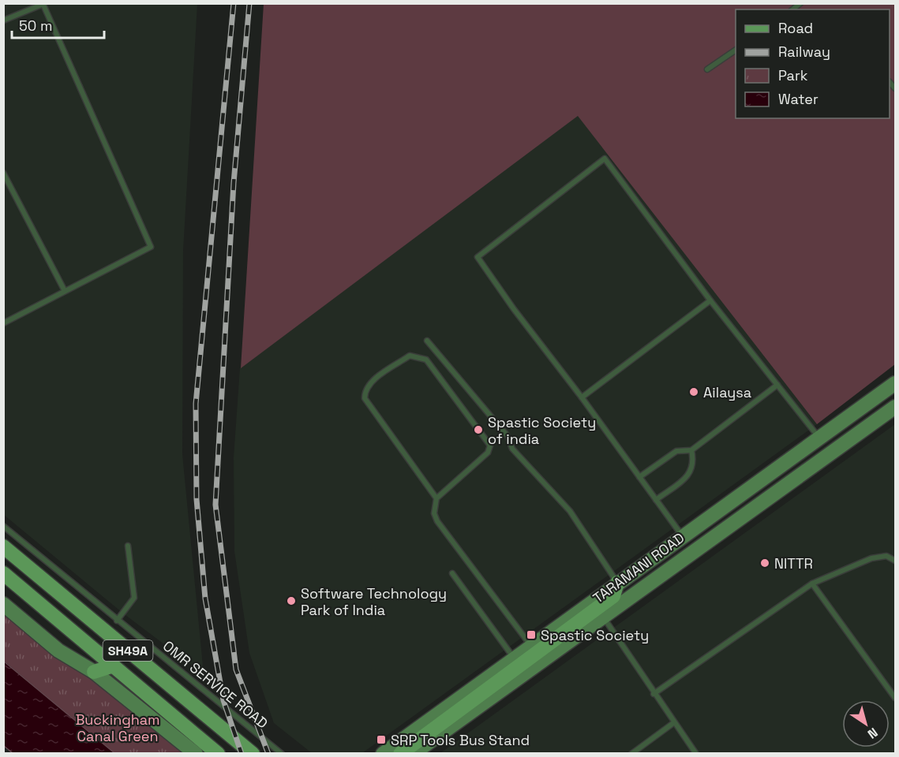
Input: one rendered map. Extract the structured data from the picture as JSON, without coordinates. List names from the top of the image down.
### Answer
{
  "streets": {
    "main road": ["SH49A"],
    "street": ["TARAMANI ROAD"],
    "lane": ["OMR SERVICE ROAD"]
  },
  "parks": ["Buckingham Canal Green"],
  "places": {
    "other": [
      "Ailaysa",
      "Spastic Society of india",
      "NITTR",
      "Software Technology Park of India"
    ],
    "transit": ["Spastic Society", "SRP Tools Bus Stand"]
  },
  "legend": [
    "Road",
    "Railway",
    "Park",
    "Water"
  ],
  "scale_bar": "50 m",
  "north": "bottom right"
}
